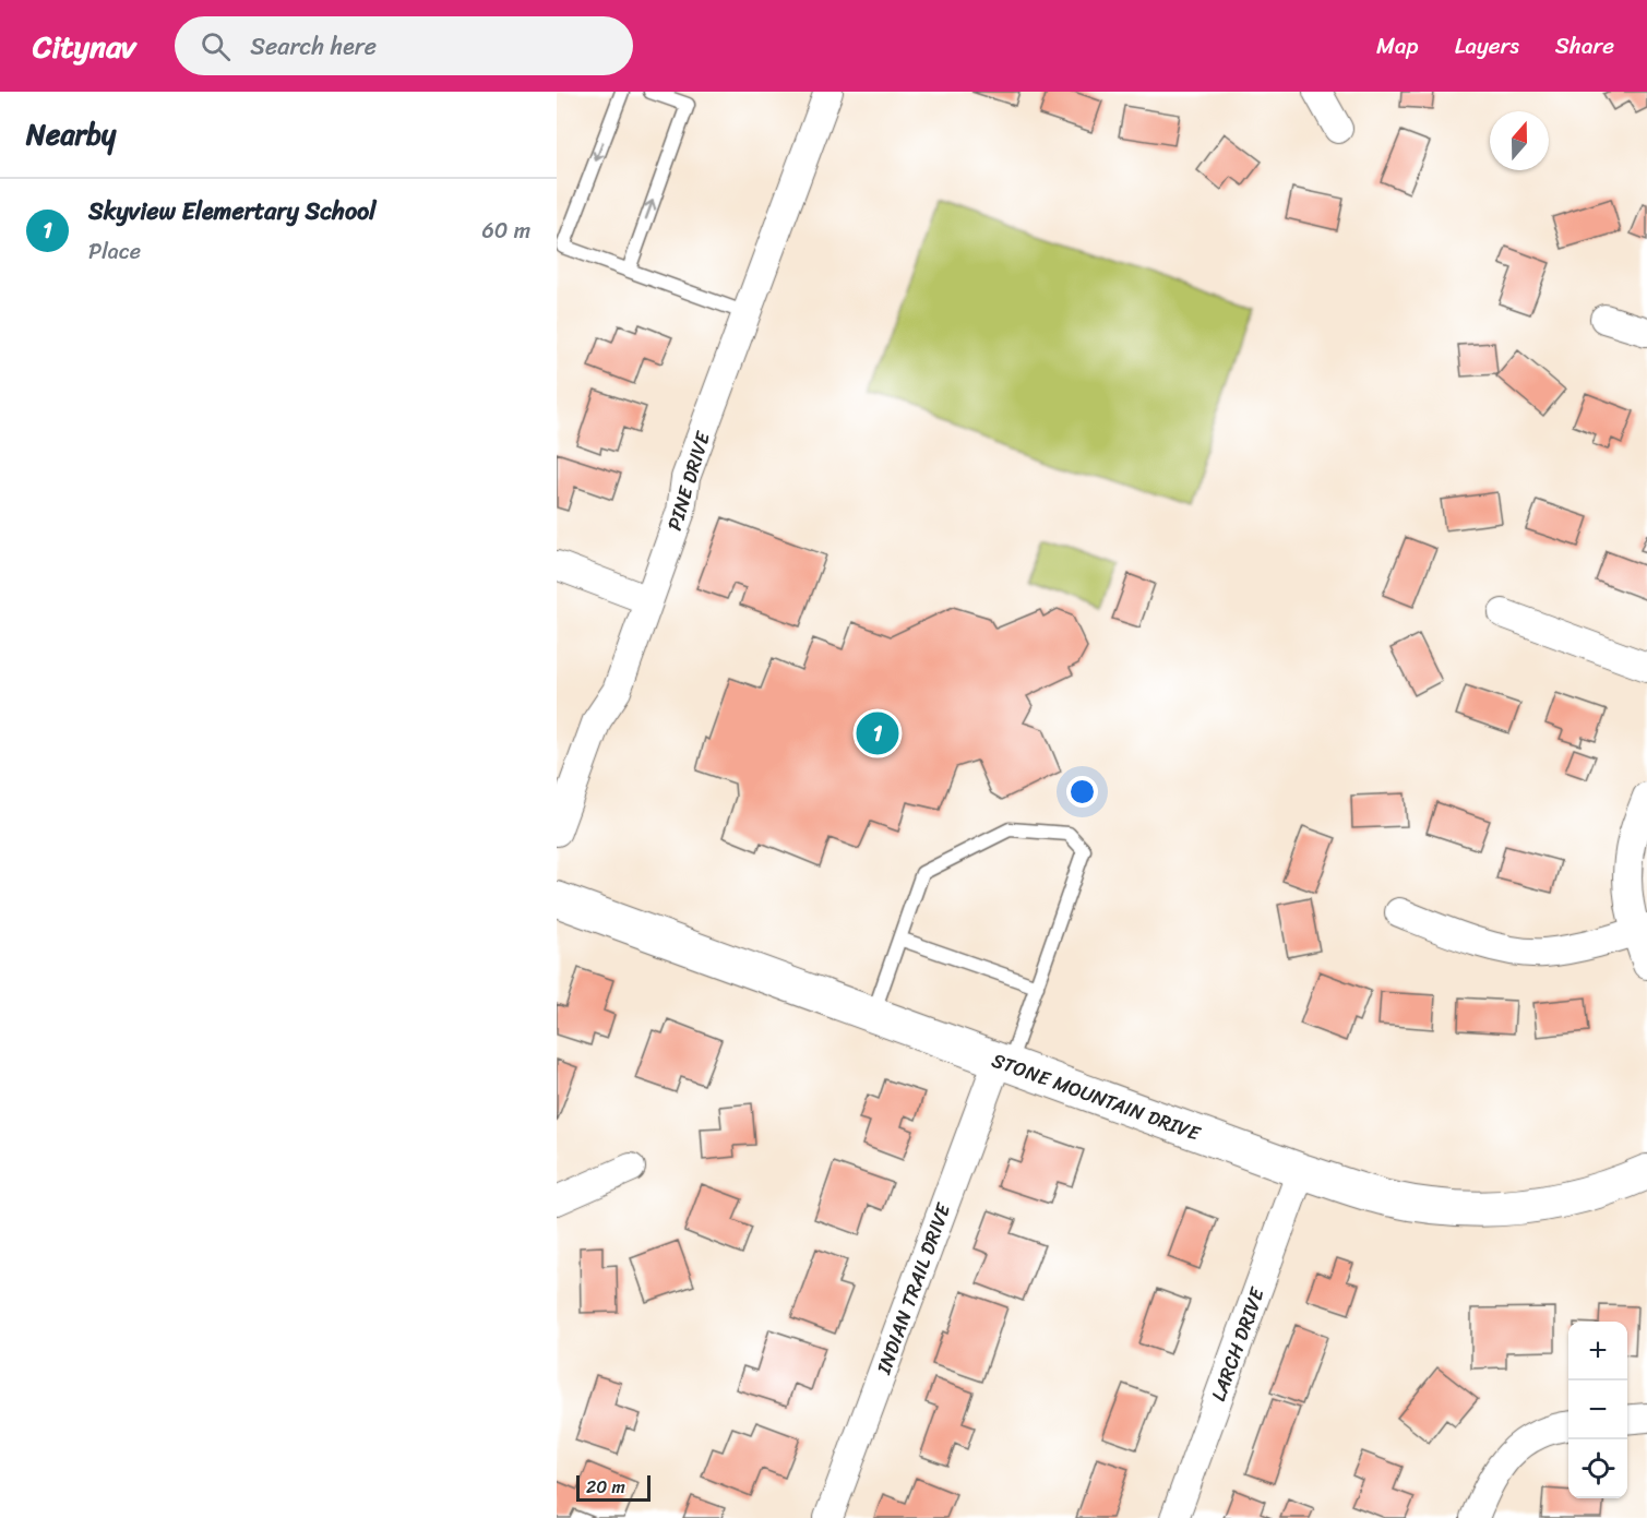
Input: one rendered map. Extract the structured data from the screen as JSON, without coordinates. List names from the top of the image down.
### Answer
{
  "streets": {
    "street": [
      "PINE DRIVE",
      "STONE MOUNTAIN DRIVE",
      "INDIAN TRAIL DRIVE",
      "LARCH DRIVE"
    ]
  },
  "crossings": [
    ["STONE MOUNTAIN DRIVE", "INDIAN TRAIL DRIVE"],
    ["STONE MOUNTAIN DRIVE", "LARCH DRIVE"]
  ],
  "scale_bar": "20 m",
  "north": "top",
  "page": {
    "header": "Citynav",
    "search": "Search here",
    "nav": ["Map", "Layers", "Share"],
    "heading": "Nearby",
    "list": [
      {
        "mark": "1",
        "name": "Skyview Elemertary School",
        "note": "Place",
        "value": "60 m"
      }
    ],
    "pins": "1",
    "map_buttons": ["+", "−"],
    "scale": "20 m"
  }
}
